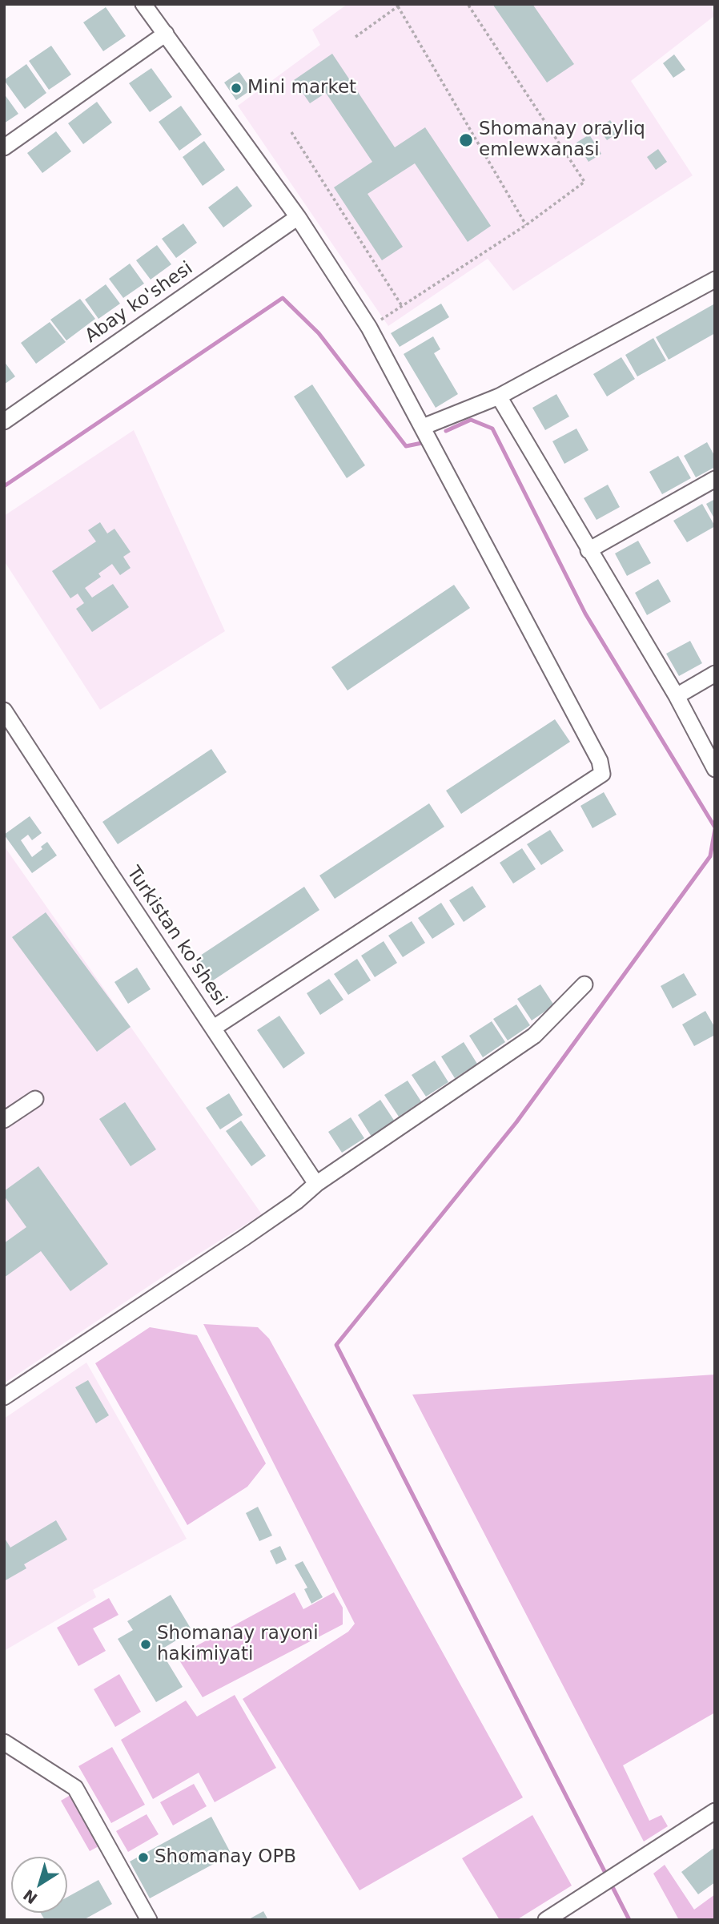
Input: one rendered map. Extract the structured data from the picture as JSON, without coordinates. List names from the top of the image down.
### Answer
{
  "streets": {
    "street": ["Abay ko'shesi", "Turkistan ko'shesi"]
  },
  "places": [
    "Mini market",
    "Shomanay orayliq emlewxanasi",
    "Shomanay rayoni hakimiyati",
    "Shomanay OPB"
  ],
  "north": "bottom left"
}
